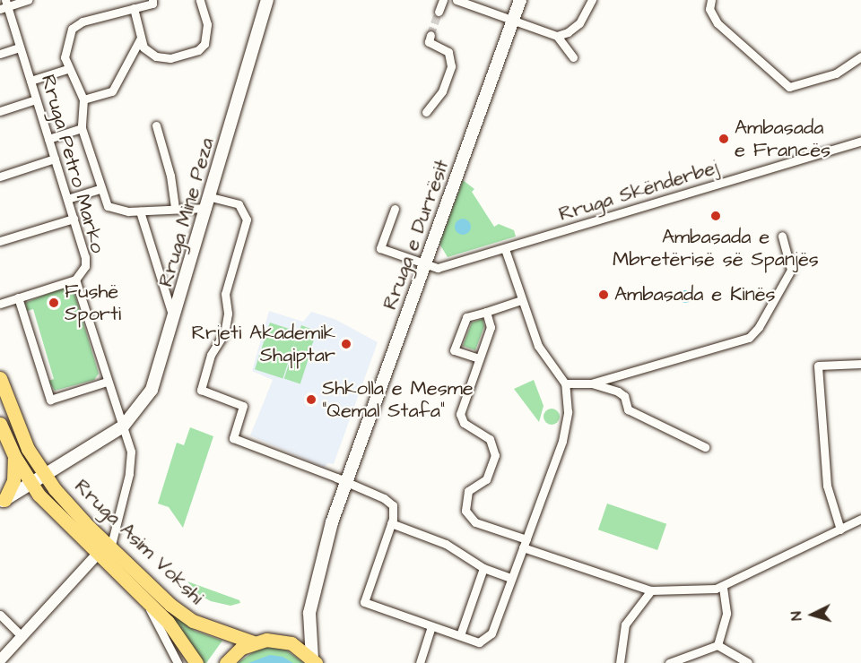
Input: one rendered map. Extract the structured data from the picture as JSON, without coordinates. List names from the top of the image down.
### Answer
{
  "streets": {
    "main road": ["Rruga Mine Peza", "Rruga e Durrësit", "Rruga Asim Vokshi"],
    "street": ["Rruga Petro Marko", "Rruga Skënderbej"]
  },
  "crossings": [
    ["Rruga Petro Marko", "Rruga Mine Peza"],
    ["Rruga Skënderbej", "Rruga e Durrësit"],
    ["Rruga Mine Peza", "Rruga Asim Vokshi"]
  ],
  "places": [
    "Ambasada e Francës",
    "Ambasada e Mbretërisë së Spanjës",
    "Ambasada e Kinës",
    "Fushë Sporti",
    "Rrjeti Akademik Shqiptar",
    "Shkolla e Mesme \"Qemal Stafa\""
  ],
  "north": "left"
}
